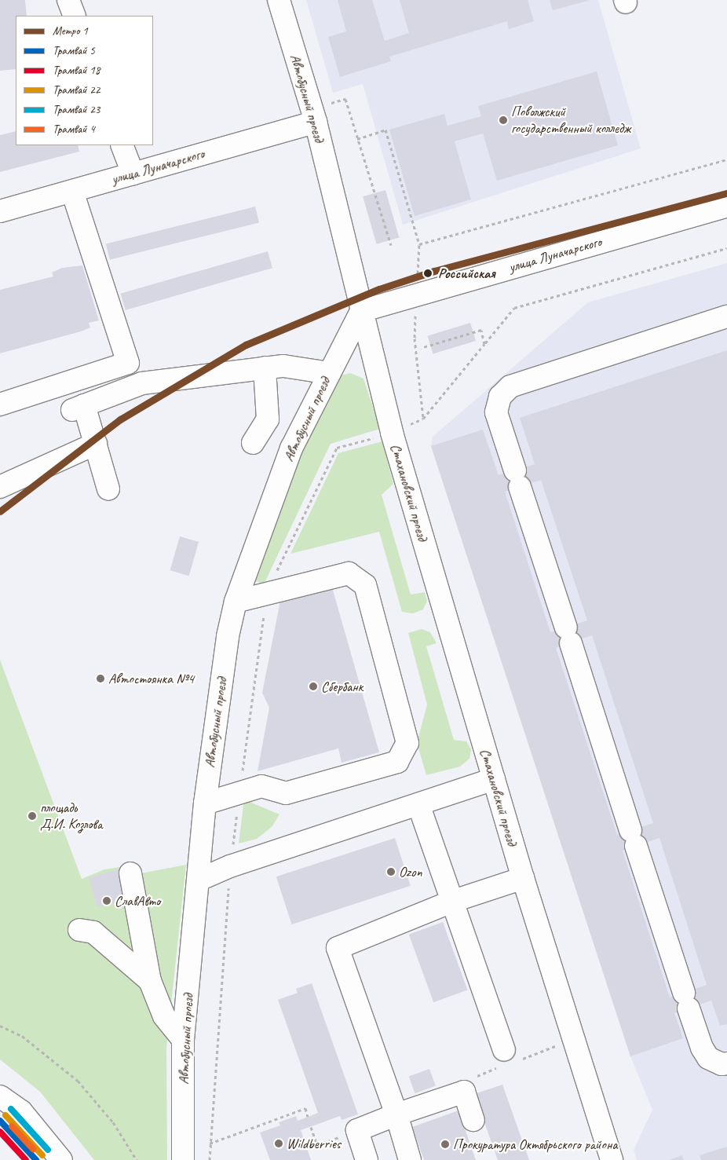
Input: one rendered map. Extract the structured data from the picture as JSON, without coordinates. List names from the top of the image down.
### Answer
{
  "streets": {
    "street": ["Автобусный проезд", "улица Луначарского", "Стахановский проезд"]
  },
  "crossings": [
    ["Автобусный проезд", "улица Луначарского"],
    ["Автобусный проезд", "Стахановский проезд"]
  ],
  "places": [
    "Поволжский государственный колледж",
    "Российская",
    "Автостоянка №4",
    "Сбербанк",
    "площадь Д.И. Козлова",
    "Ozon",
    "СлавАвто",
    "Wildberries",
    "Прокуратура Октябрьского района"
  ],
  "lines": [
    "metro line 1",
    "tram line 23",
    "tram line 22",
    "tram line 5",
    "tram line 4",
    "tram line 18"
  ],
  "legend": [
    "Метро 1",
    "Трамвай 5",
    "Трамвай 18",
    "Трамвай 22",
    "Трамвай 23",
    "Трамвай 4"
  ]
}
